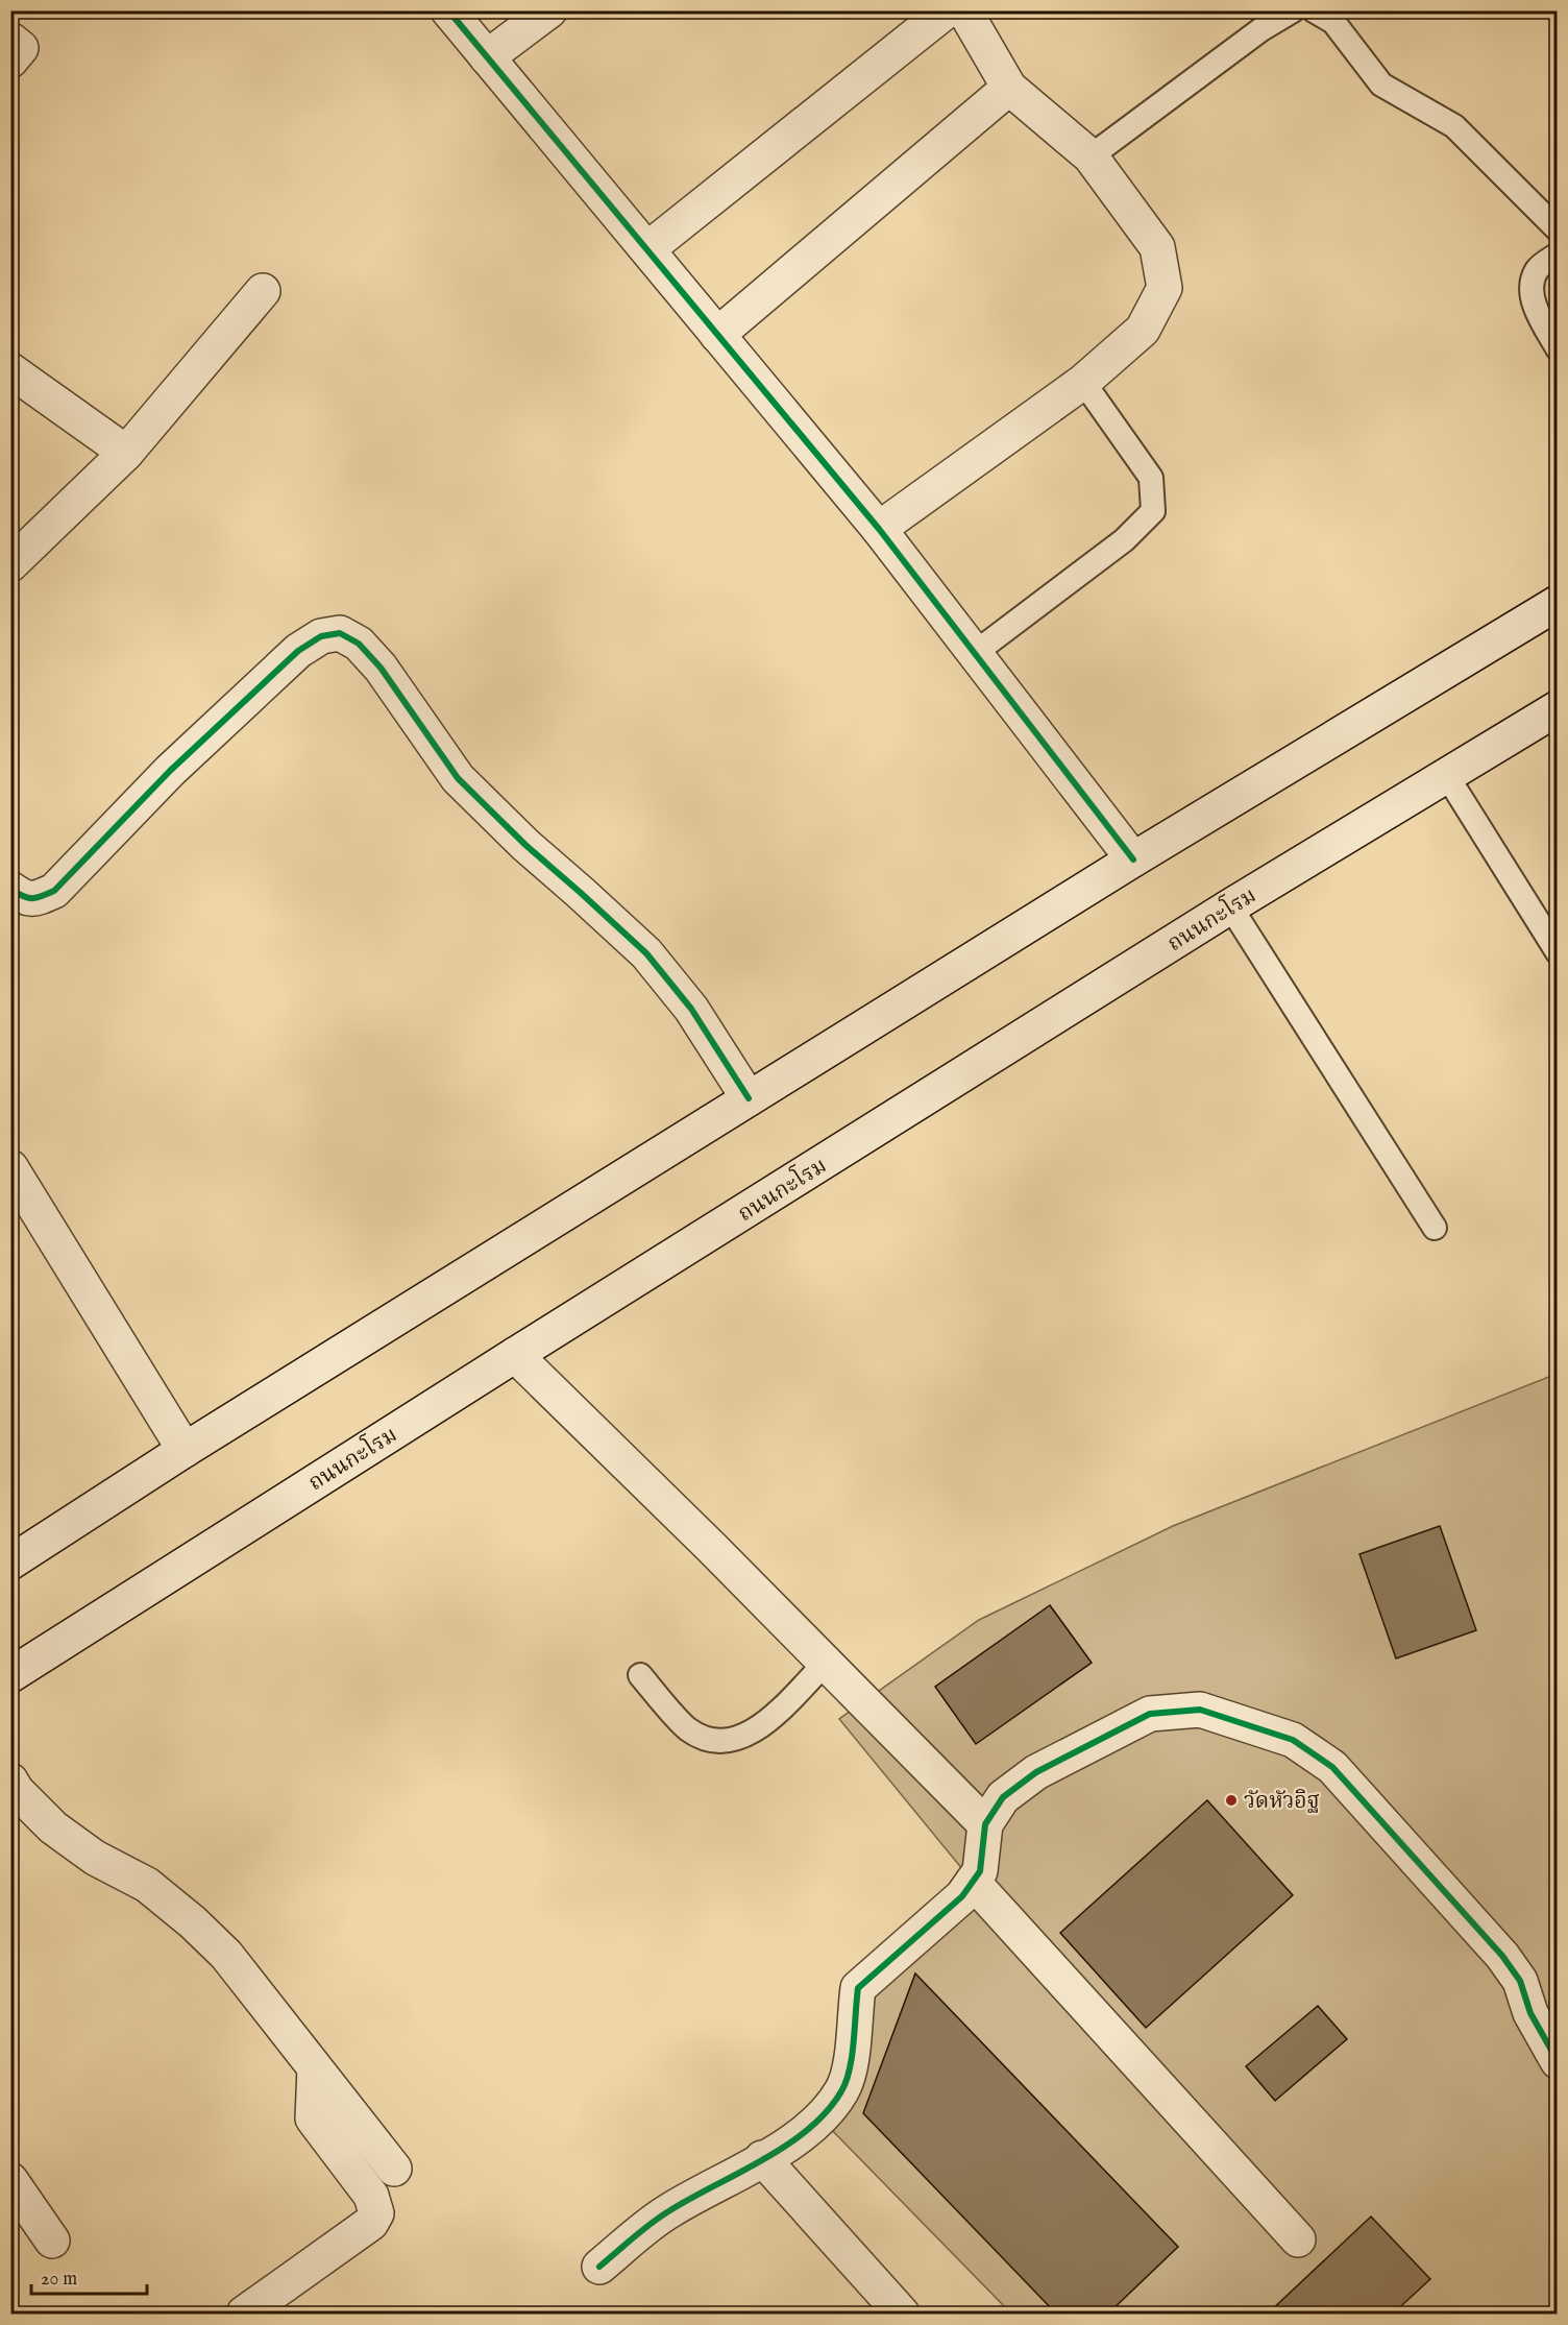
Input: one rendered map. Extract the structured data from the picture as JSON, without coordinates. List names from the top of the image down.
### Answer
{
  "streets": {
    "street": ["ถนนกะโรม"]
  },
  "places": ["วัดหัวอิฐ"],
  "scale_bar": "20 m"
}
